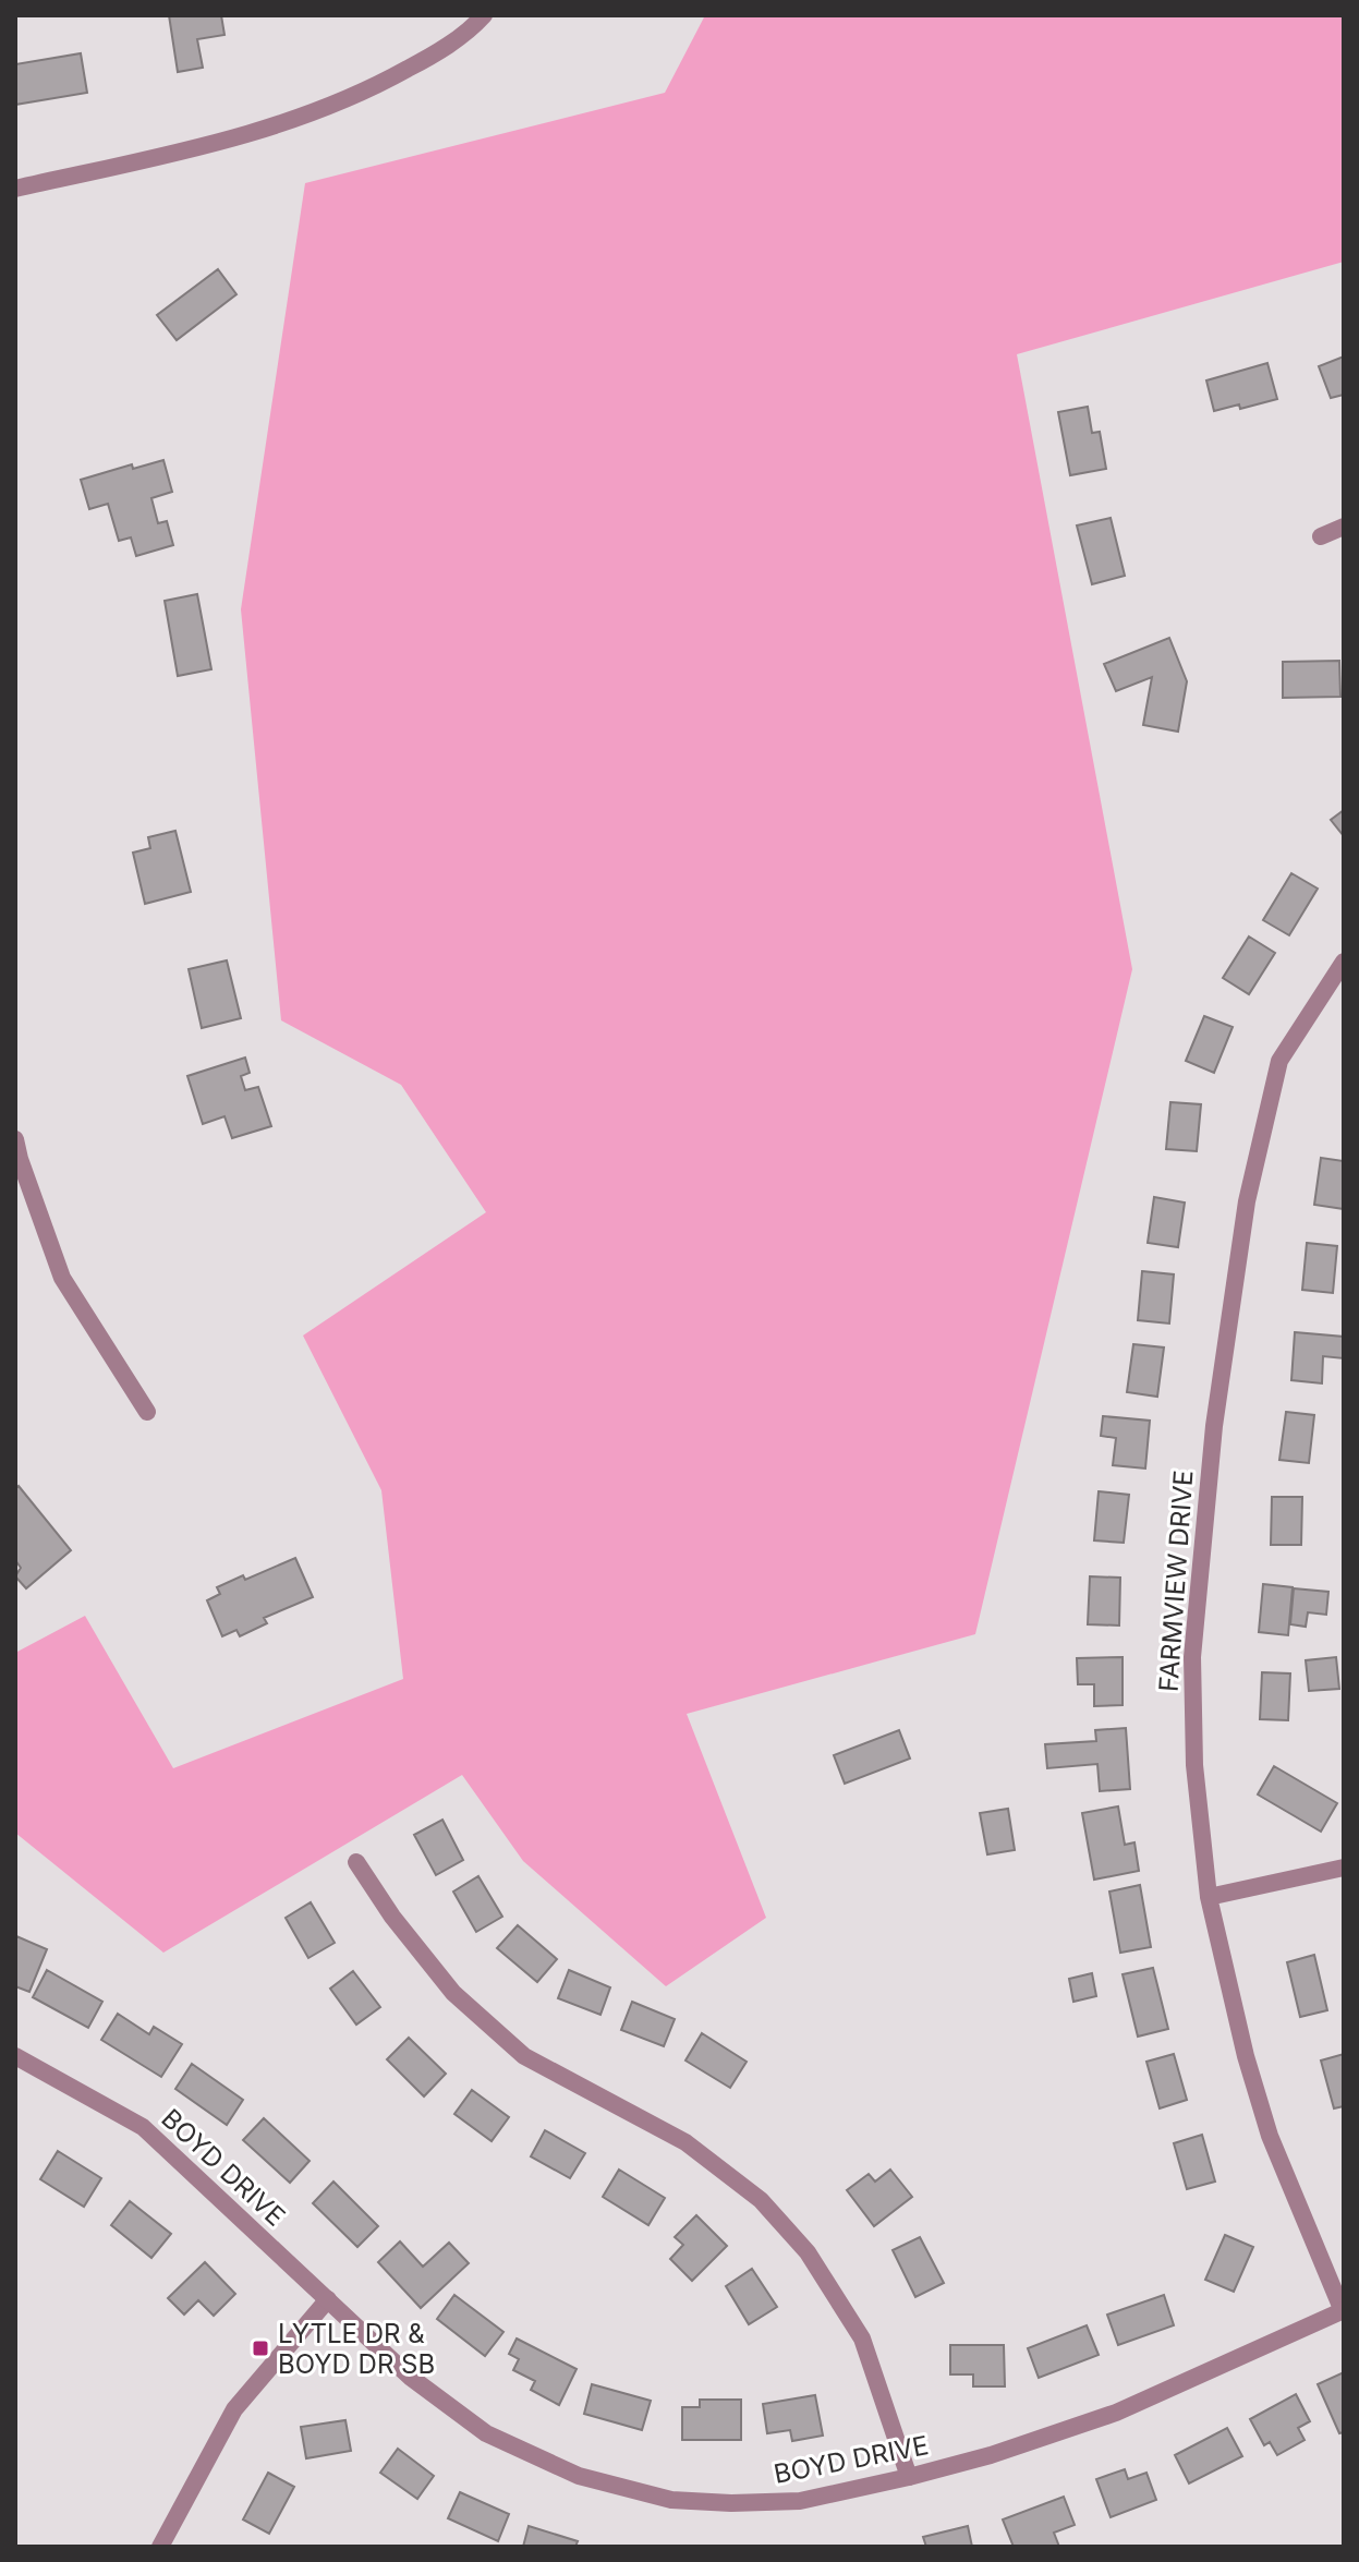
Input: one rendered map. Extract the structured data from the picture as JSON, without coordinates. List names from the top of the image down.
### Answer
{
  "streets": {
    "street": ["FARMVIEW DRIVE", "BOYD DRIVE"]
  },
  "crossings": [
    ["FARMVIEW DRIVE", "BOYD DRIVE"]
  ],
  "places": {
    "transit": ["LYTLE DR & BOYD DR SB"]
  }
}
